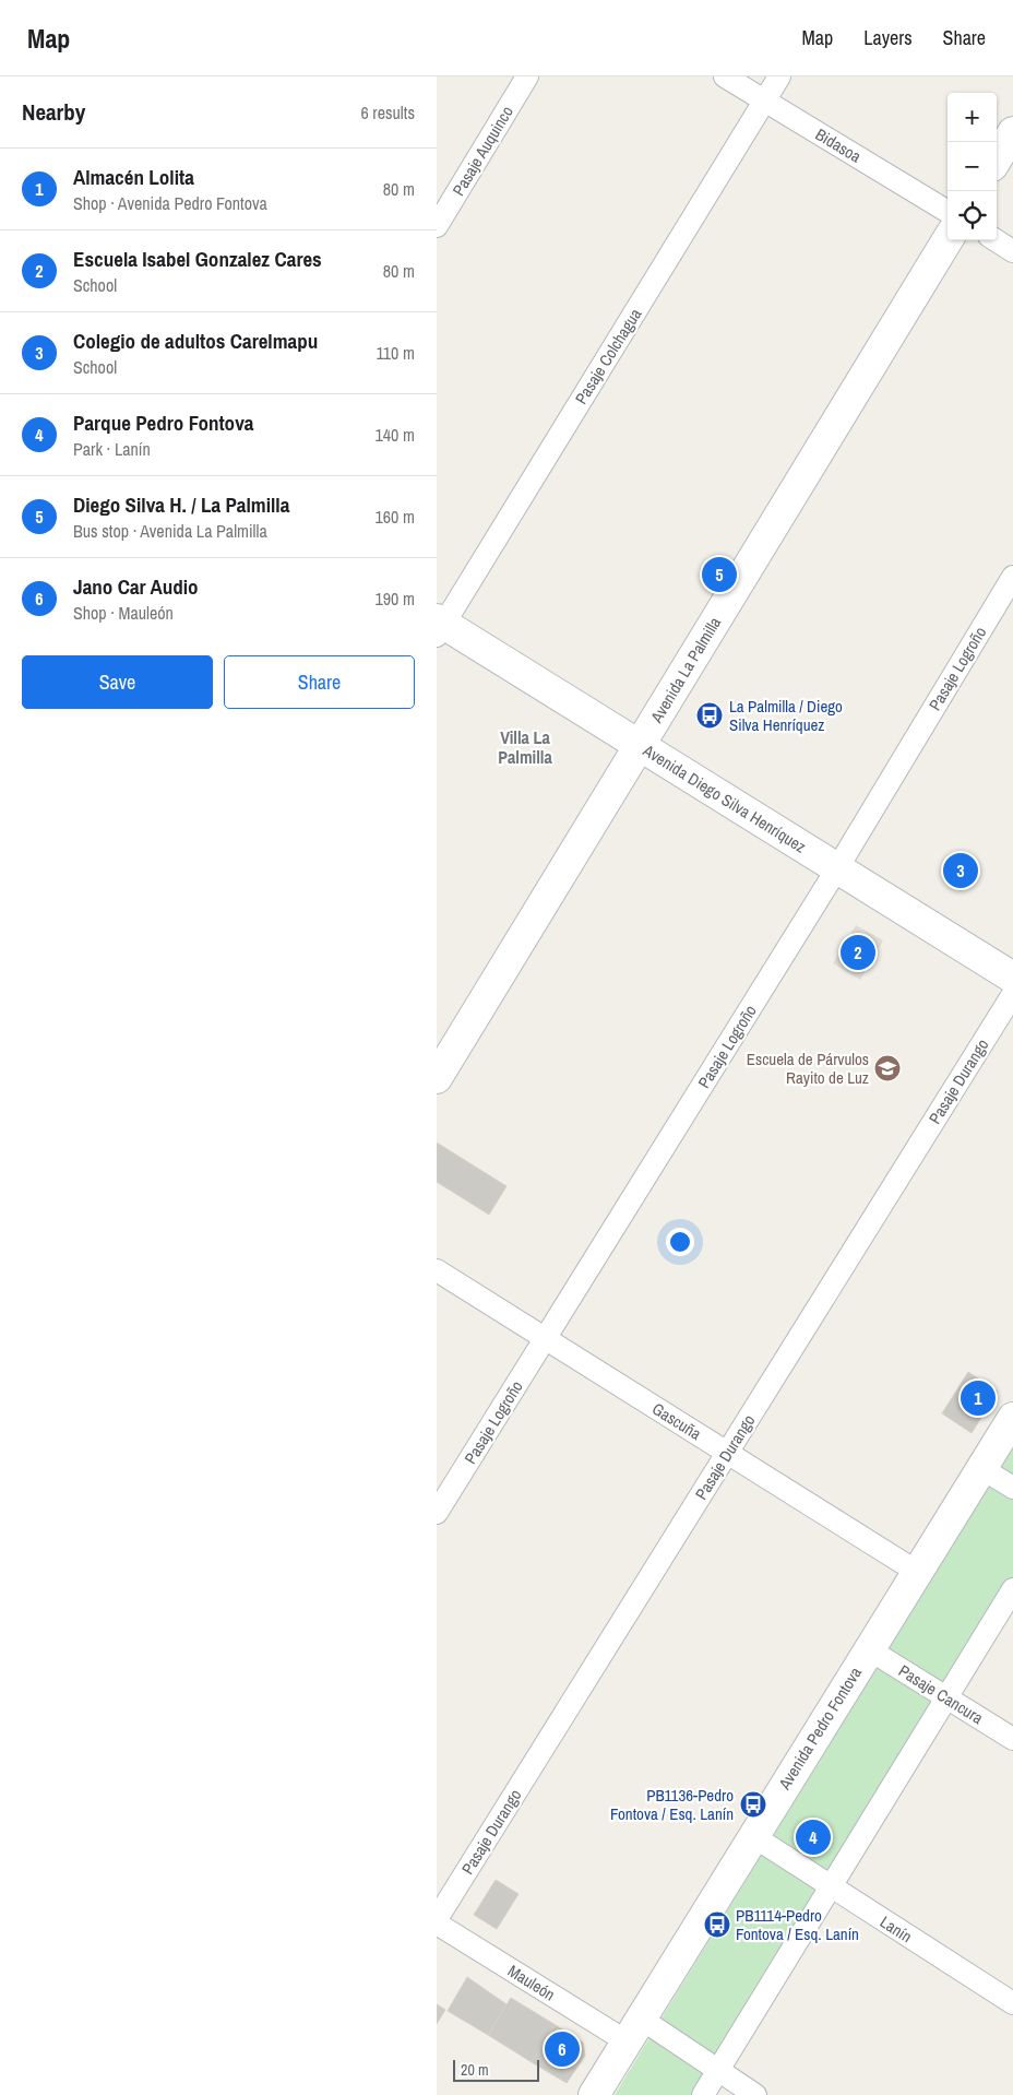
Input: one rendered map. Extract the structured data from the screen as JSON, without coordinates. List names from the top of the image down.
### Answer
{
  "streets": {
    "main road": ["Avenida La Palmilla", "Avenida Diego Silva Henríquez", "Avenida Pedro Fontova"],
    "street": [
      "Bidasoa",
      "Pasaje Auquinco",
      "Pasaje Colchagua",
      "Pasaje Logroño",
      "Pasaje Durango",
      "Gascuña",
      "Pasaje Cancura",
      "Lanín",
      "Mauleón"
    ]
  },
  "crossings": [
    ["Bidasoa", "Pasaje Colchagua"],
    ["Pasaje Colchagua", "Avenida Diego Silva Henríquez"],
    ["Pasaje Logroño", "Avenida Diego Silva Henríquez"],
    ["Pasaje Logroño", "Gascuña"],
    ["Avenida La Palmilla", "Avenida Diego Silva Henríquez"],
    ["Pasaje Durango", "Gascuña"],
    ["Gascuña", "Avenida Pedro Fontova"],
    ["Pasaje Cancura", "Avenida Pedro Fontova"],
    ["Avenida Pedro Fontova", "Lanín"],
    ["Avenida Pedro Fontova", "Mauleón"]
  ],
  "districts": ["Villa La Palmilla"],
  "places": {
    "bus stop": ["La Palmilla / Diego Silva Henríquez", "PB1136-Pedro Fontova / Esq. Lanín", "PB1114-Pedro Fontova / Esq. Lanín"],
    "school or university": ["Escuela de Párvulos Rayito de Luz"]
  },
  "scale_bar": "20 m",
  "page": {
    "header": "Map",
    "nav": ["Map", "Layers", "Share"],
    "heading": ["Nearby", "6 results"],
    "map_buttons": ["+", "−"],
    "list": [
      {
        "mark": "1",
        "name": "Almacén Lolita",
        "note": "Shop · Avenida Pedro Fontova",
        "value": "80 m"
      },
      {
        "mark": "2",
        "name": "Escuela Isabel Gonzalez Cares",
        "note": "School",
        "value": "80 m"
      },
      {
        "mark": "3",
        "name": "Colegio de adultos Carelmapu",
        "note": "School",
        "value": "110 m"
      },
      {
        "mark": "4",
        "name": "Parque Pedro Fontova",
        "note": "Park · Lanín",
        "value": "140 m"
      },
      {
        "mark": "5",
        "name": "Diego Silva H. / La Palmilla",
        "note": "Bus stop · Avenida La Palmilla",
        "value": "160 m"
      },
      {
        "mark": "6",
        "name": "Jano Car Audio",
        "note": "Shop · Mauleón",
        "value": "190 m"
      }
    ],
    "pins": [
      "5",
      "3",
      "2",
      "1",
      "4",
      "6"
    ],
    "buttons": ["Save", "Share"],
    "scale": "20 m"
  }
}
